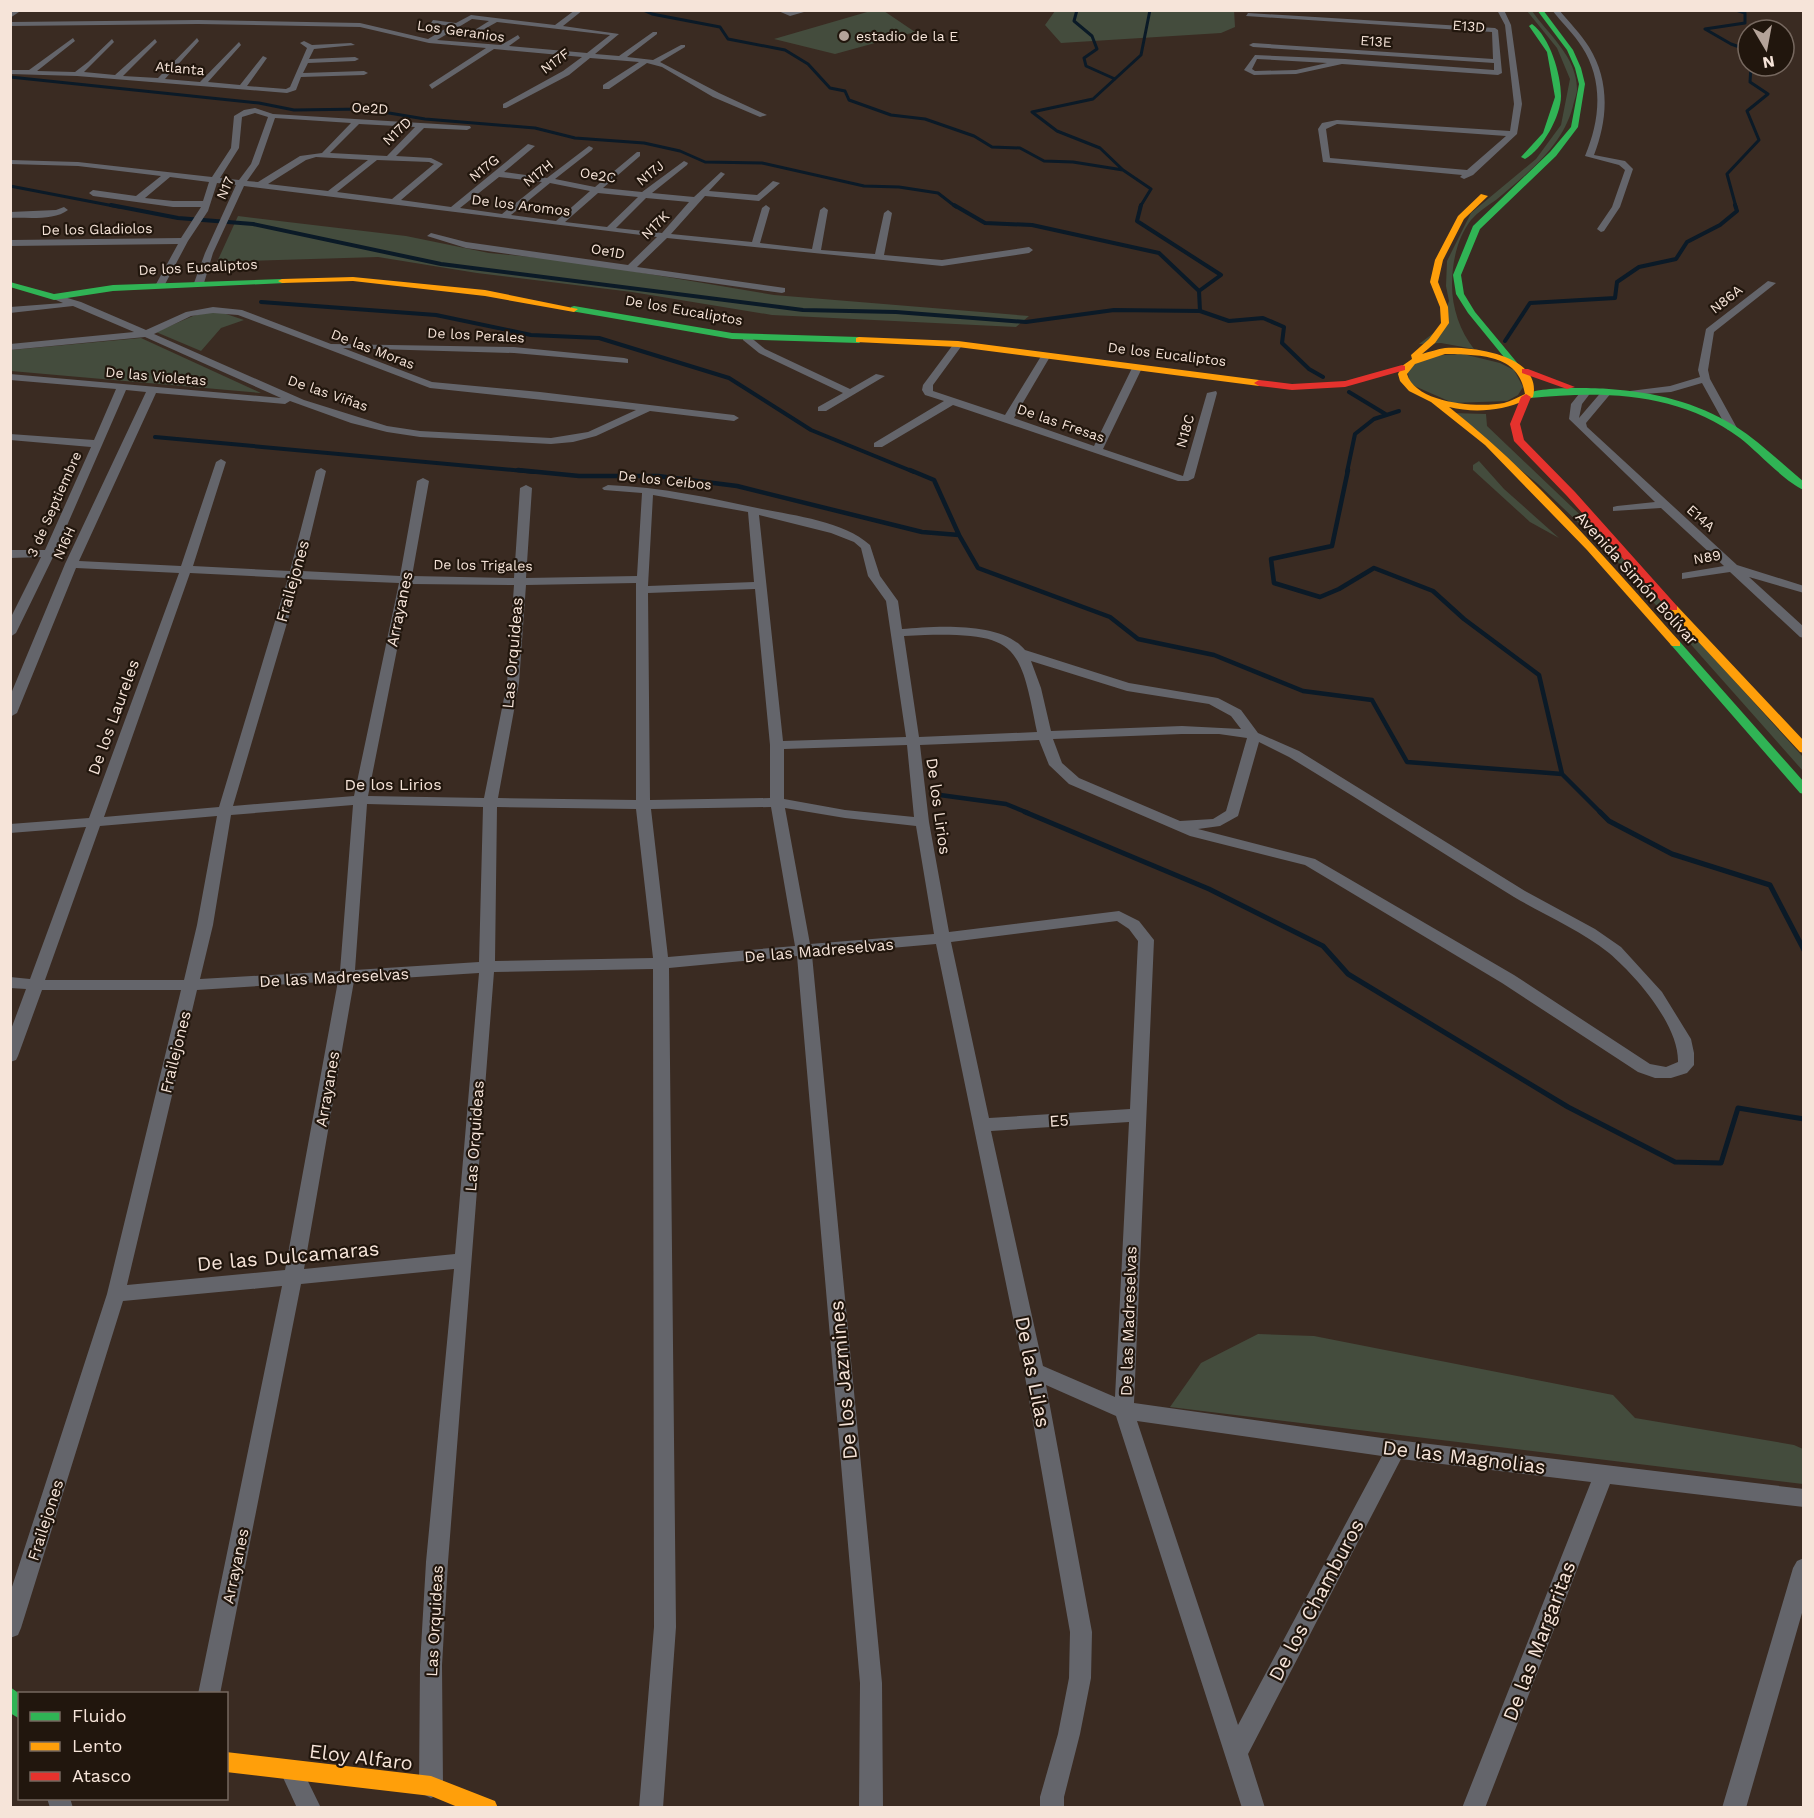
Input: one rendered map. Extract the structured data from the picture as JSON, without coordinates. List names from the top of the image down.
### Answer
{
  "streets": {
    "main road": [
      "De los Eucaliptos",
      "De las Viñas",
      "Avenida Simón Bolívar",
      "Eloy Alfaro"
    ],
    "street": [
      "E13D",
      "Los Geranios",
      "E13E",
      "N17F",
      "Atlanta",
      "Oe2D",
      "N17D",
      "N17G",
      "N17H",
      "N17J",
      "Oe2C",
      "N17",
      "De los Aromos",
      "N17K",
      "De los Gladiolos",
      "Oe1D",
      "N86A",
      "De los Perales",
      "De las Moras",
      "De las Violetas",
      "De las Fresas",
      "N18C",
      "De los Ceibos",
      "3 de Septiembre",
      "E14A",
      "N16H",
      "N89",
      "De los Trigales",
      "Frailejones",
      "Arrayanes",
      "Las Orquideas",
      "De los Laureles",
      "De los Lirios",
      "De las Madreselvas",
      "E5",
      "De las Dulcamaras",
      "De las Lilas",
      "De los Jazmines",
      "De las Magnolias",
      "De los Chamburos",
      "De las Margaritas"
    ]
  },
  "crossings": [
    ["E13D", "E13E"],
    ["Los Geranios", "N17F"],
    ["Oe2D", "N17D"],
    ["Oe2D", "N17"],
    ["N17G", "Oe2C"],
    ["N17G", "De los Aromos"],
    ["N17H", "Oe2C"],
    ["N17H", "De los Aromos"],
    ["N17J", "Oe2C"],
    ["N17J", "De los Aromos"],
    ["Oe2C", "N17K"],
    ["N17", "De los Aromos"],
    ["N17", "De los Eucaliptos"],
    ["De los Aromos", "N17K"],
    ["N17K", "Oe1D"],
    ["De los Eucaliptos", "De las Viñas"],
    ["De los Eucaliptos", "De las Fresas"],
    ["De los Eucaliptos", "Avenida Simón Bolívar"],
    ["De los Perales", "De las Moras"],
    ["De las Moras", "De las Viñas"],
    ["De las Violetas", "De las Viñas"],
    ["De las Violetas", "3 de Septiembre"],
    ["De las Violetas", "N16H"],
    ["De las Fresas", "N18C"],
    ["De los Ceibos", "De los Lirios"],
    ["De los Ceibos", "De los Jazmines"],
    ["E14A", "N89"],
    ["N16H", "De los Trigales"],
    ["De los Trigales", "Frailejones"],
    ["De los Trigales", "Arrayanes"],
    ["De los Trigales", "Las Orquideas"],
    ["De los Trigales", "De los Laureles"],
    ["De los Trigales", "De los Jazmines"],
    ["Frailejones", "De los Lirios"],
    ["Frailejones", "De las Madreselvas"],
    ["Frailejones", "De las Dulcamaras"],
    ["Arrayanes", "De los Lirios"],
    ["Arrayanes", "De las Madreselvas"],
    ["Arrayanes", "De las Dulcamaras"],
    ["Las Orquideas", "De los Lirios"],
    ["Las Orquideas", "De las Madreselvas"],
    ["Las Orquideas", "De las Dulcamaras"],
    ["Las Orquideas", "Eloy Alfaro"],
    ["De los Laureles", "De los Lirios"],
    ["De los Laureles", "De las Madreselvas"],
    ["De los Lirios", "De las Madreselvas"],
    ["De los Lirios", "De las Lilas"],
    ["De los Lirios", "De los Jazmines"],
    ["De las Madreselvas", "E5"],
    ["De las Madreselvas", "De las Lilas"],
    ["De las Madreselvas", "De los Jazmines"],
    ["De las Madreselvas", "De las Magnolias"],
    ["De las Madreselvas", "De los Chamburos"],
    ["E5", "De las Lilas"],
    ["De las Magnolias", "De los Chamburos"],
    ["De las Magnolias", "De las Margaritas"]
  ],
  "places": ["estadio de la E"],
  "legend": ["Fluido", "Lento", "Atasco"],
  "north": "bottom"
}
